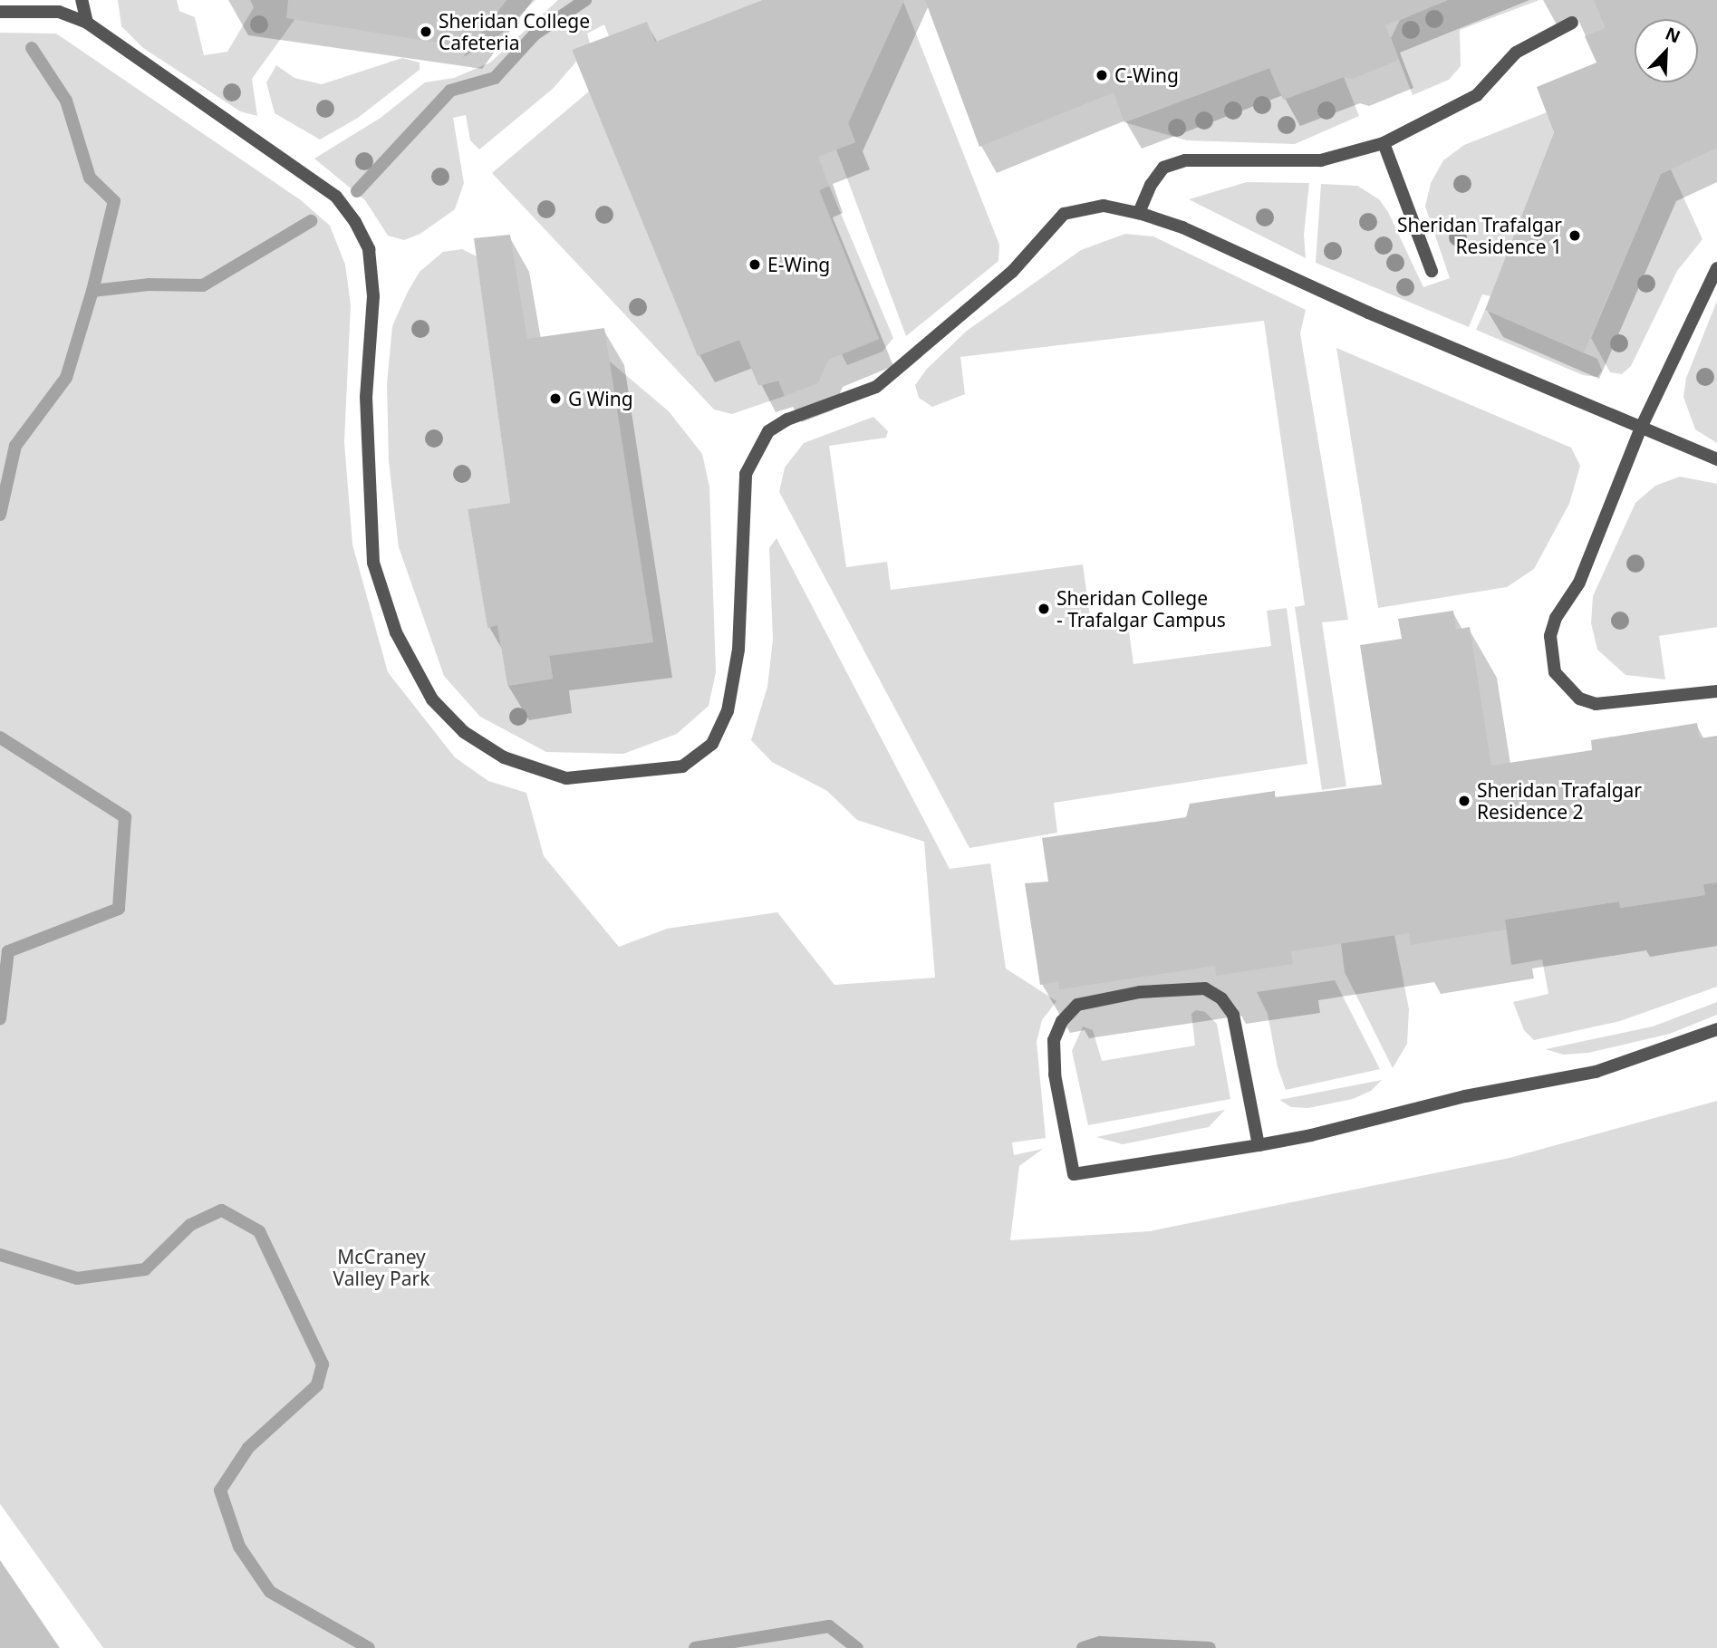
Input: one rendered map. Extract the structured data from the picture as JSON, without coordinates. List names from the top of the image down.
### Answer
{
  "parks": ["McCraney Valley Park"],
  "places": [
    "Sheridan College Cafeteria",
    "C-Wing",
    "Sheridan Trafalgar Residence 1",
    "E-Wing",
    "G Wing",
    "Sheridan College - Trafalgar Campus",
    "Sheridan Trafalgar Residence 2"
  ],
  "north": "top right"
}
